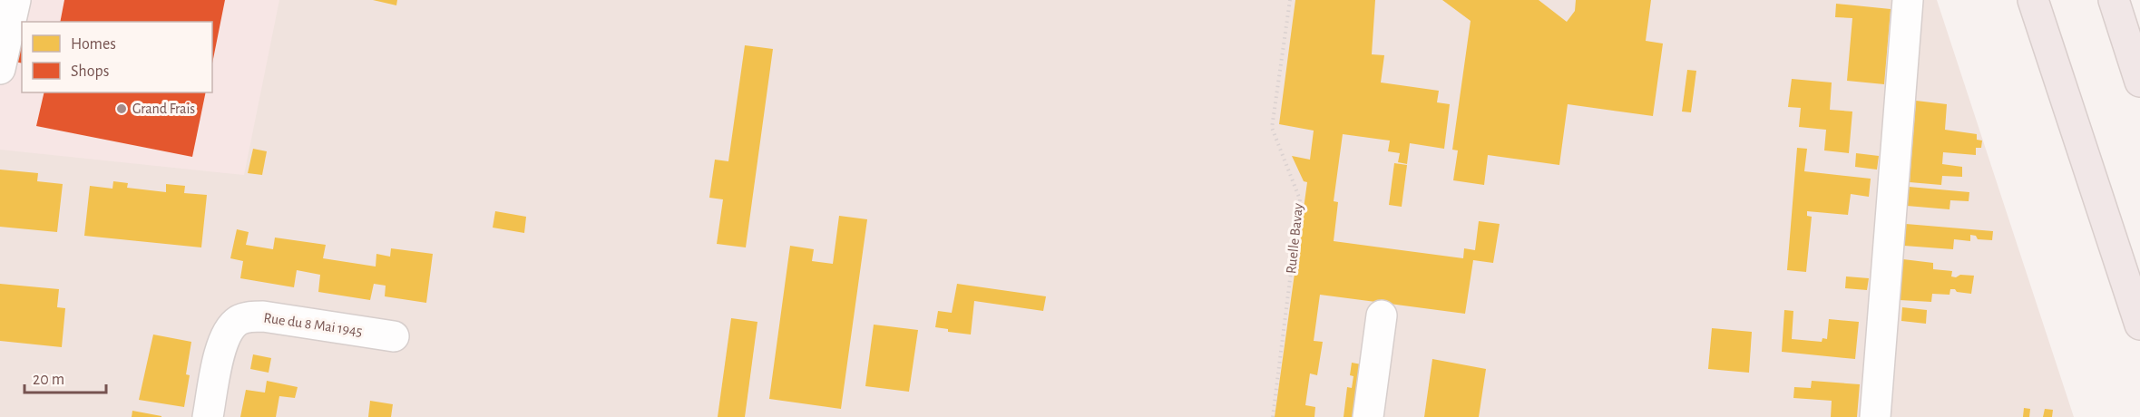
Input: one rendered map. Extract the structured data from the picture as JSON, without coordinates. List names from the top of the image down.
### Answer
{
  "streets": {
    "street": ["Rue du 8 Mai 1945"],
    "path": ["Ruelle Bavay"]
  },
  "places": ["Grand Frais"],
  "legend": ["Homes", "Shops"],
  "scale_bar": "20 m"
}
